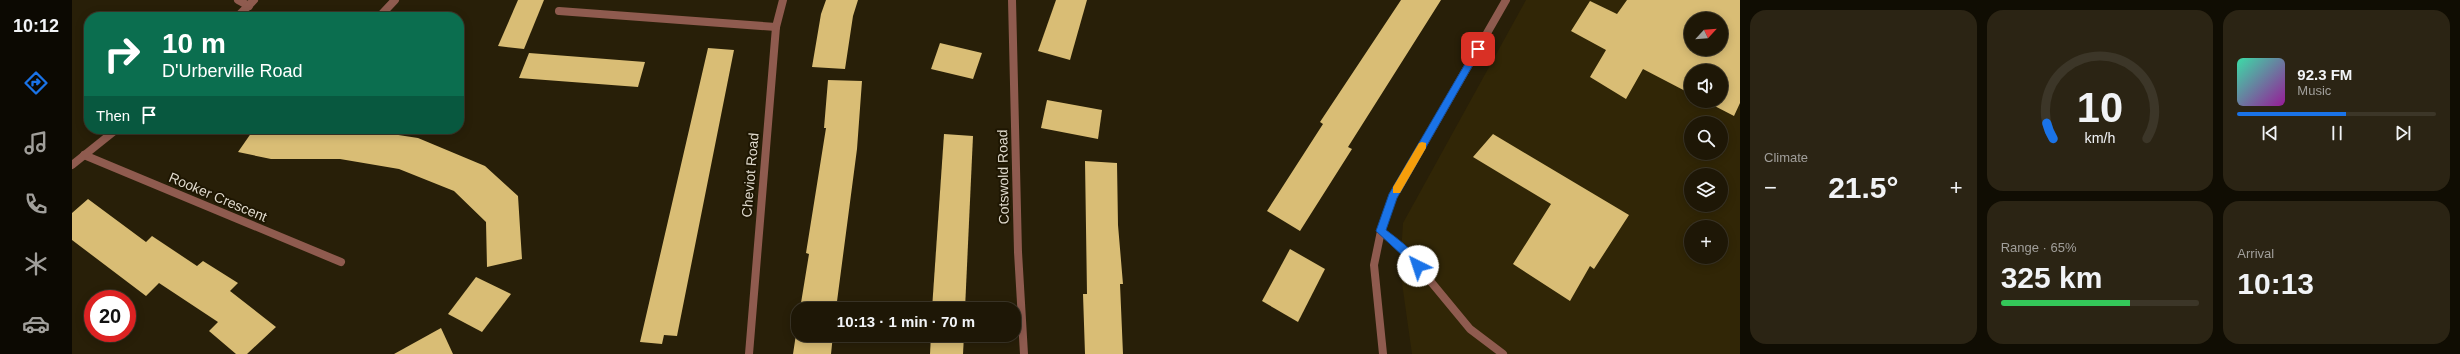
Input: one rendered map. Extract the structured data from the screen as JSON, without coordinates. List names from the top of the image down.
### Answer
{
  "streets": {
    "street": ["Cheviot Road", "Cotswold Road", "Rooker Crescent"]
  },
  "north": "top right",
  "page": {
    "tabs": "10:12",
    "tile": [
      "Climate",
      ["Range · 65%", "325 km"],
      ["Arrival", "10:13"]
    ],
    "map_buttons": "+",
    "turn": ["10 m", "D'Urberville Road"],
    "song": ["92.3 FM", "Music"],
    "then": "Then",
    "heat": ["−", "21.5°", "+"],
    "limit": "20",
    "trip": "10:13 · 1 min · 70 m",
    "gauge": ["10", "km/h"]
  }
}
